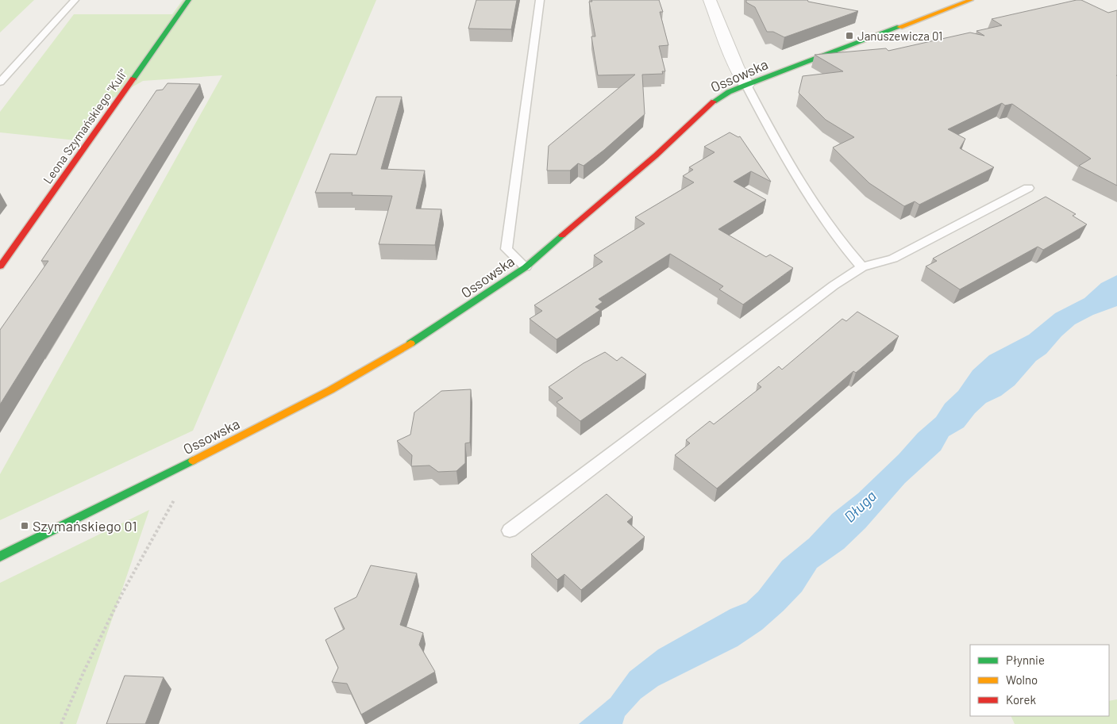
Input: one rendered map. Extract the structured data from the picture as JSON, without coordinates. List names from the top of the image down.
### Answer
{
  "streets": {
    "street": ["Ossowska", "Leona Szymańskiego \"Kuli\""]
  },
  "water": ["Długa"],
  "places": {
    "transit": ["Januszewicza 01", "Szymańskiego 01"]
  },
  "legend": ["Płynnie", "Wolno", "Korek"]
}
